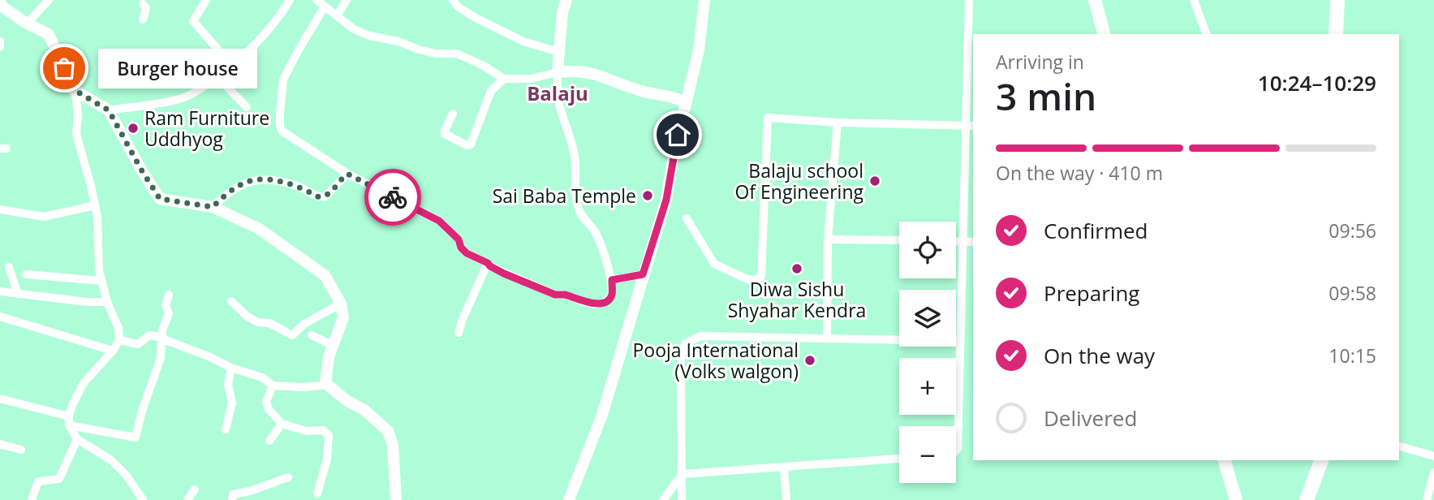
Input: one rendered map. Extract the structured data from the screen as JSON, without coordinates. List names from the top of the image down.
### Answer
{
  "districts": ["Balaju"],
  "places": [
    "Burger house",
    "Ram Furniture Uddhyog",
    "Balaju school Of Engineering",
    "Sai Baba Temple",
    "Diwa Sishu Shyahar Kendra",
    "Pooja International (Volks walgon)"
  ],
  "page": {
    "heading": ["3 min", "Arriving in", "10:24–10:29"],
    "bubble": "Burger house",
    "bar": "On the way · 410 m",
    "list": [
      ["Confirmed", "09:56"],
      ["Preparing", "09:58"],
      ["On the way", "10:15"],
      "Delivered"
    ],
    "map_buttons": ["+", "−"]
  }
}
